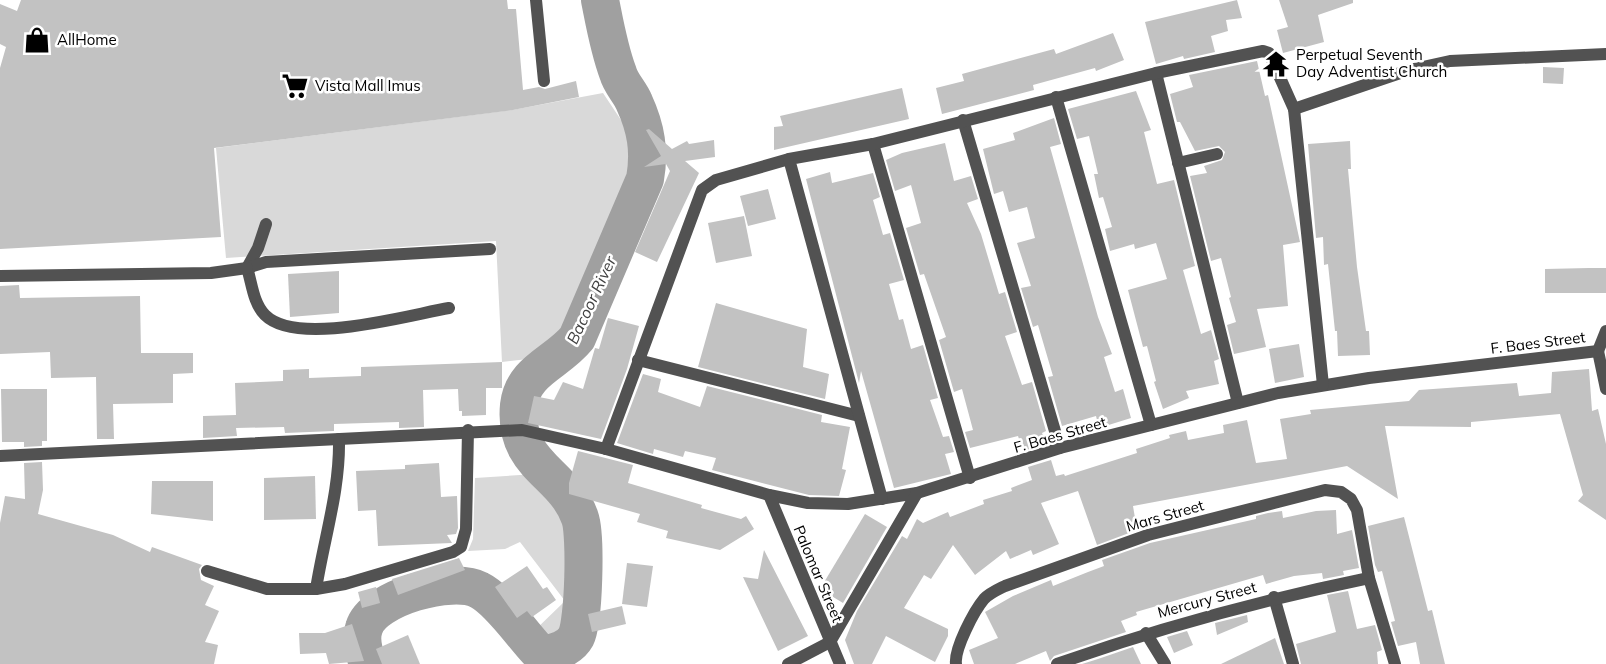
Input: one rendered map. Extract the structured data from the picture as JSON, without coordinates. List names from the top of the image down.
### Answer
{
  "streets": {
    "street": [
      "F. Baes Street",
      "Mars Street",
      "Palomar Street",
      "Mercury Street"
    ]
  },
  "crossings": [
    ["F. Baes Street", "Palomar Street"],
    ["Mars Street", "Mercury Street"]
  ],
  "water": ["Bacoor River"],
  "places": {
    "shop": ["AllHome"],
    "temple": ["Perpetual Seventh Day Adventist Church"],
    "supermarket": ["Vista Mall Imus"]
  }
}
